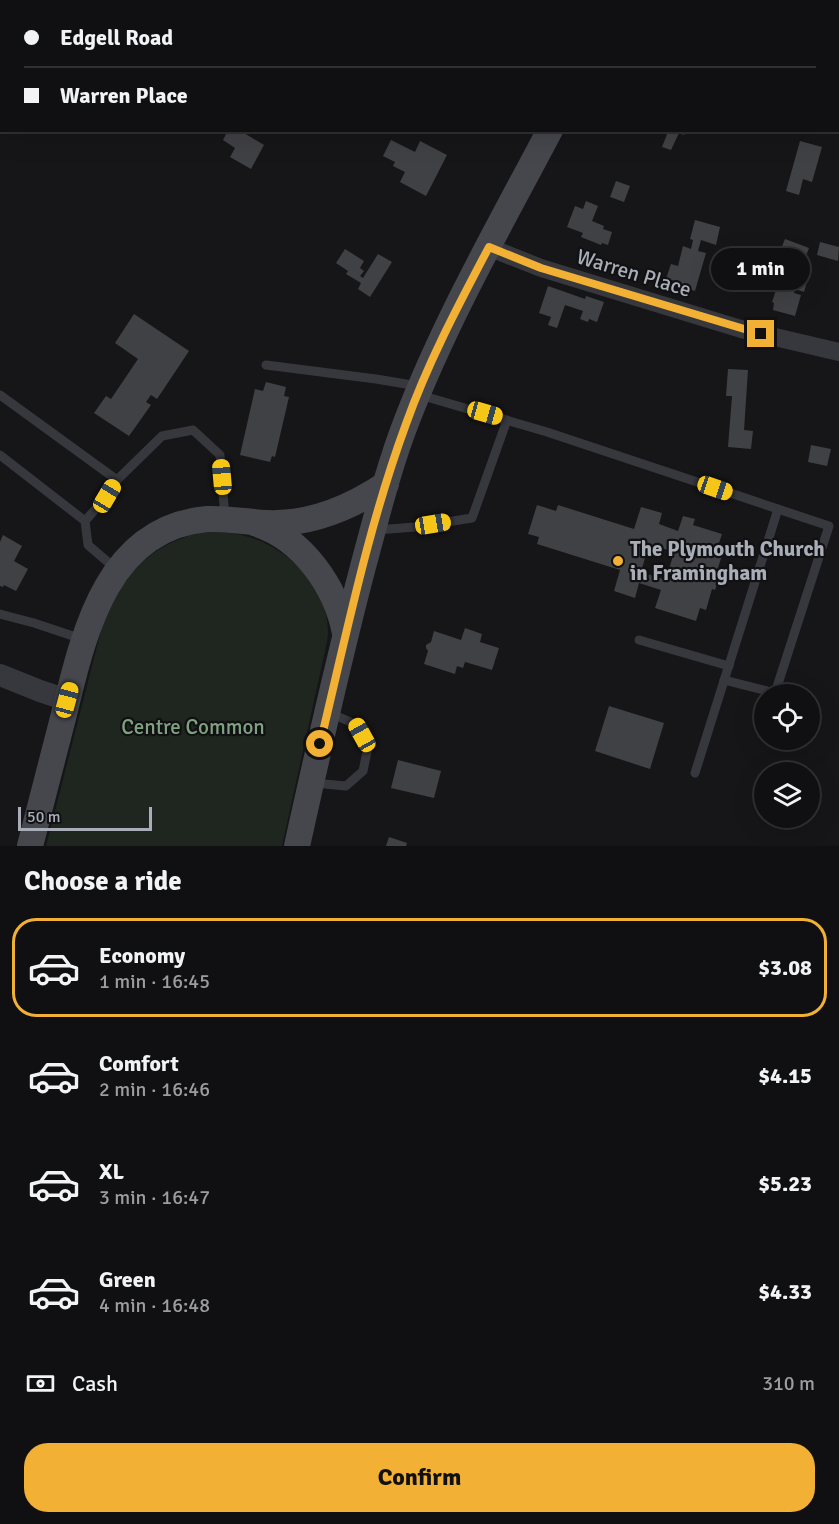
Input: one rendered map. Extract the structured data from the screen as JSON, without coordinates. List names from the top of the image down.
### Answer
{
  "streets": {
    "street": ["Warren Place"]
  },
  "parks": ["Centre Common"],
  "places": ["The Plymouth Church in Framingham"],
  "scale_bar": "50 m",
  "page": {
    "banner": ["Edgell Road", "Warren Place"],
    "bubble": "1 min",
    "scale": "50 m",
    "heading": "Choose a ride",
    "list": [
      {
        "name": "Economy",
        "note": "1 min · 16:45",
        "value": "$3.08"
      },
      {
        "name": "Comfort",
        "note": "2 min · 16:46",
        "value": "$4.15"
      },
      {
        "name": "XL",
        "note": "3 min · 16:47",
        "value": "$5.23"
      },
      {
        "name": "Green",
        "note": "4 min · 16:48",
        "value": "$4.33"
      }
    ],
    "pay": ["Cash", "310 m"],
    "buttons": "Confirm"
  }
}
